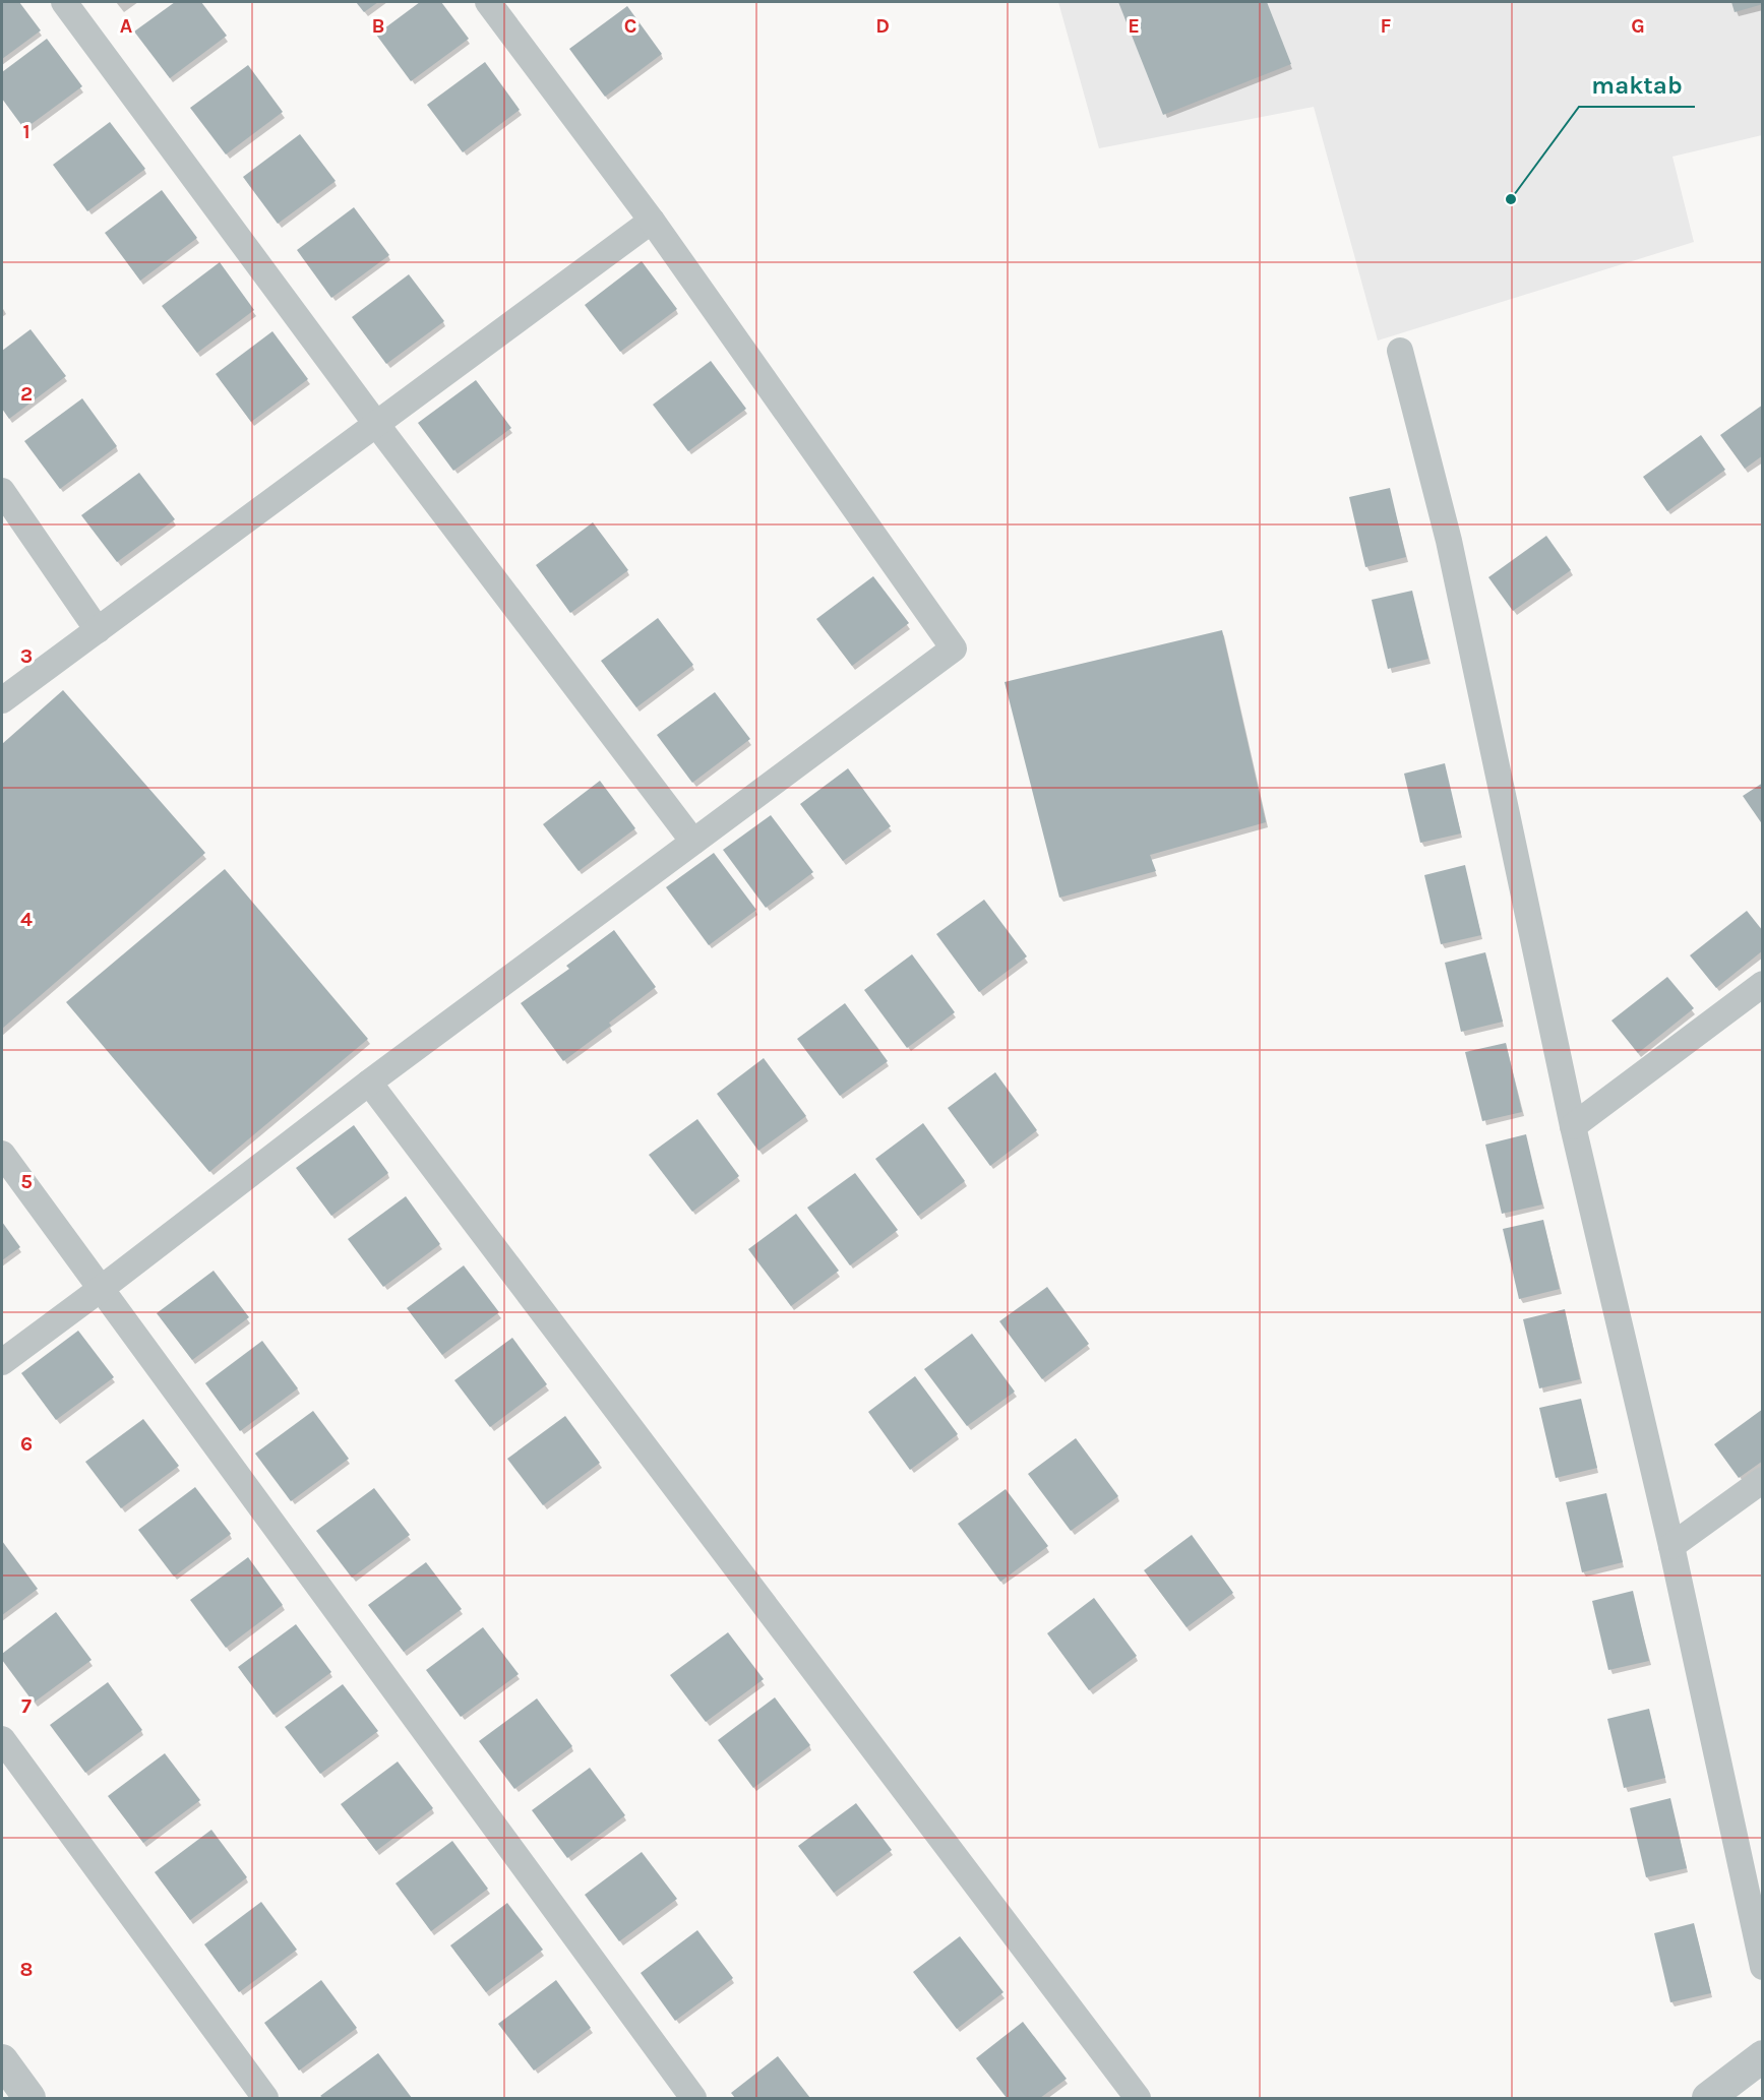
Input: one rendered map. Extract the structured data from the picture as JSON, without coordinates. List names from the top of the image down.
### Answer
{
  "places": ["maktab"],
  "grid": {
    "columns": [
      "A",
      "B",
      "C",
      "D",
      "E",
      "F",
      "G"
    ],
    "rows": [
      "1",
      "2",
      "3",
      "4",
      "5",
      "6",
      "7",
      "8"
    ]
  }
}
